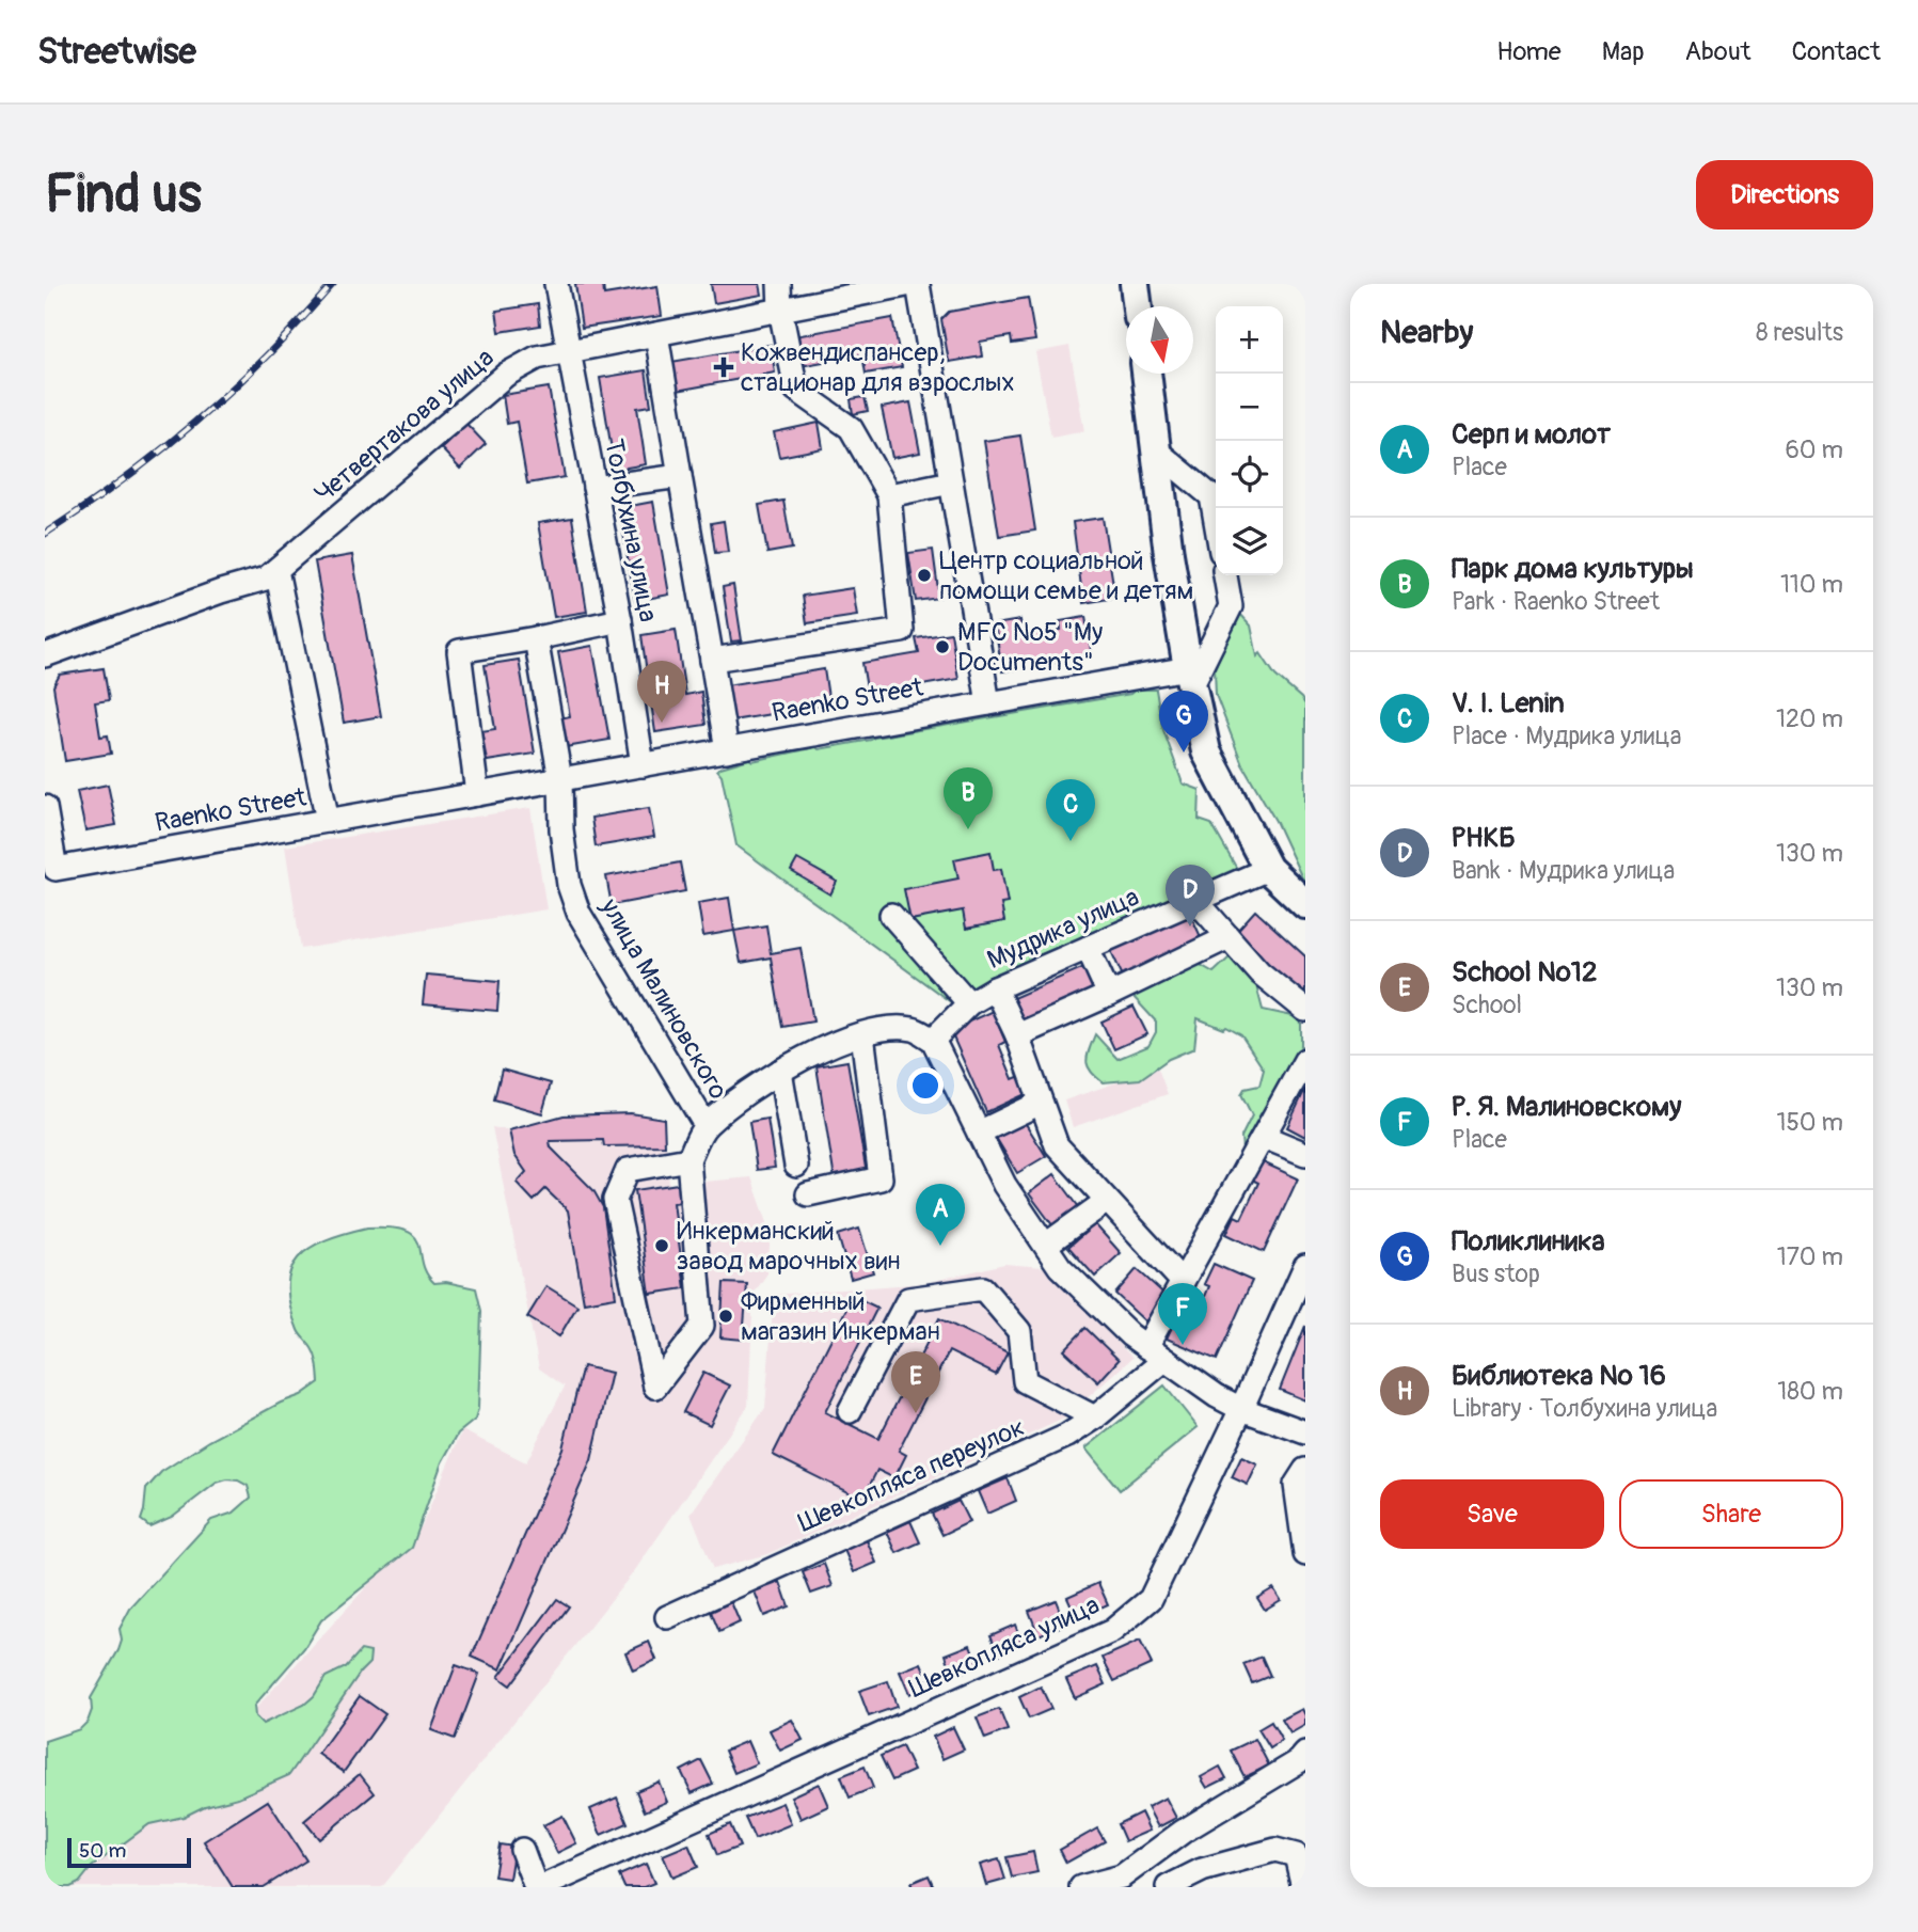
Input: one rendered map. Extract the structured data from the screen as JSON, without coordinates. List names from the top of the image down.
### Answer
{
  "streets": {
    "street": [
      "Четвертакова улица",
      "Толбухина улица",
      "Raenko Street",
      "Мудрика улица",
      "улица Малиновского",
      "Шевкопляса переулок",
      "Шевкопляса улица"
    ]
  },
  "crossings": [
    ["Четвертакова улица", "Толбухина улица"],
    ["Толбухина улица", "Raenko Street"],
    ["Raenko Street", "улица Малиновского"],
    ["Мудрика улица", "улица Малиновского"]
  ],
  "places": {
    "health": ["Кожвендиспансер, стационар для взрослых"],
    "other": [
      "Центр социальной помощи семье и детям",
      "MFC №5 \"My Documents\"",
      "Инкерманский завод марочных вин",
      "Фирменный магазин Инкерман"
    ]
  },
  "scale_bar": "50 m",
  "north": "bottom",
  "page": {
    "header": "Streetwise",
    "nav": [
      "Home",
      "Map",
      "About",
      "Contact"
    ],
    "buttons": [
      "Directions",
      ["Save", "Share"]
    ],
    "title": "Find us",
    "heading": ["Nearby", "8 results"],
    "map_buttons": ["+", "−"],
    "list": [
      {
        "mark": "A",
        "name": "Серп и молот",
        "note": "Place",
        "value": "60 m"
      },
      {
        "mark": "B",
        "name": "Парк дома культуры",
        "note": "Park · Raenko Street",
        "value": "110 m"
      },
      {
        "mark": "C",
        "name": "V. I. Lenin",
        "note": "Place · Мудрика улица",
        "value": "120 m"
      },
      {
        "mark": "D",
        "name": "РНКБ",
        "note": "Bank · Мудрика улица",
        "value": "130 m"
      },
      {
        "mark": "E",
        "name": "School №12",
        "note": "School",
        "value": "130 m"
      },
      {
        "mark": "F",
        "name": "Р. Я. Малиновскому",
        "note": "Place",
        "value": "150 m"
      },
      {
        "mark": "G",
        "name": "Поликлиника",
        "note": "Bus stop",
        "value": "170 m"
      },
      {
        "mark": "H",
        "name": "Библиотека No 16",
        "note": "Library · Толбухина улица",
        "value": "180 m"
      }
    ],
    "pins": [
      "H",
      "G",
      "B",
      "C",
      "D",
      "A",
      "F",
      "E"
    ],
    "scale": "50 m"
  }
}
